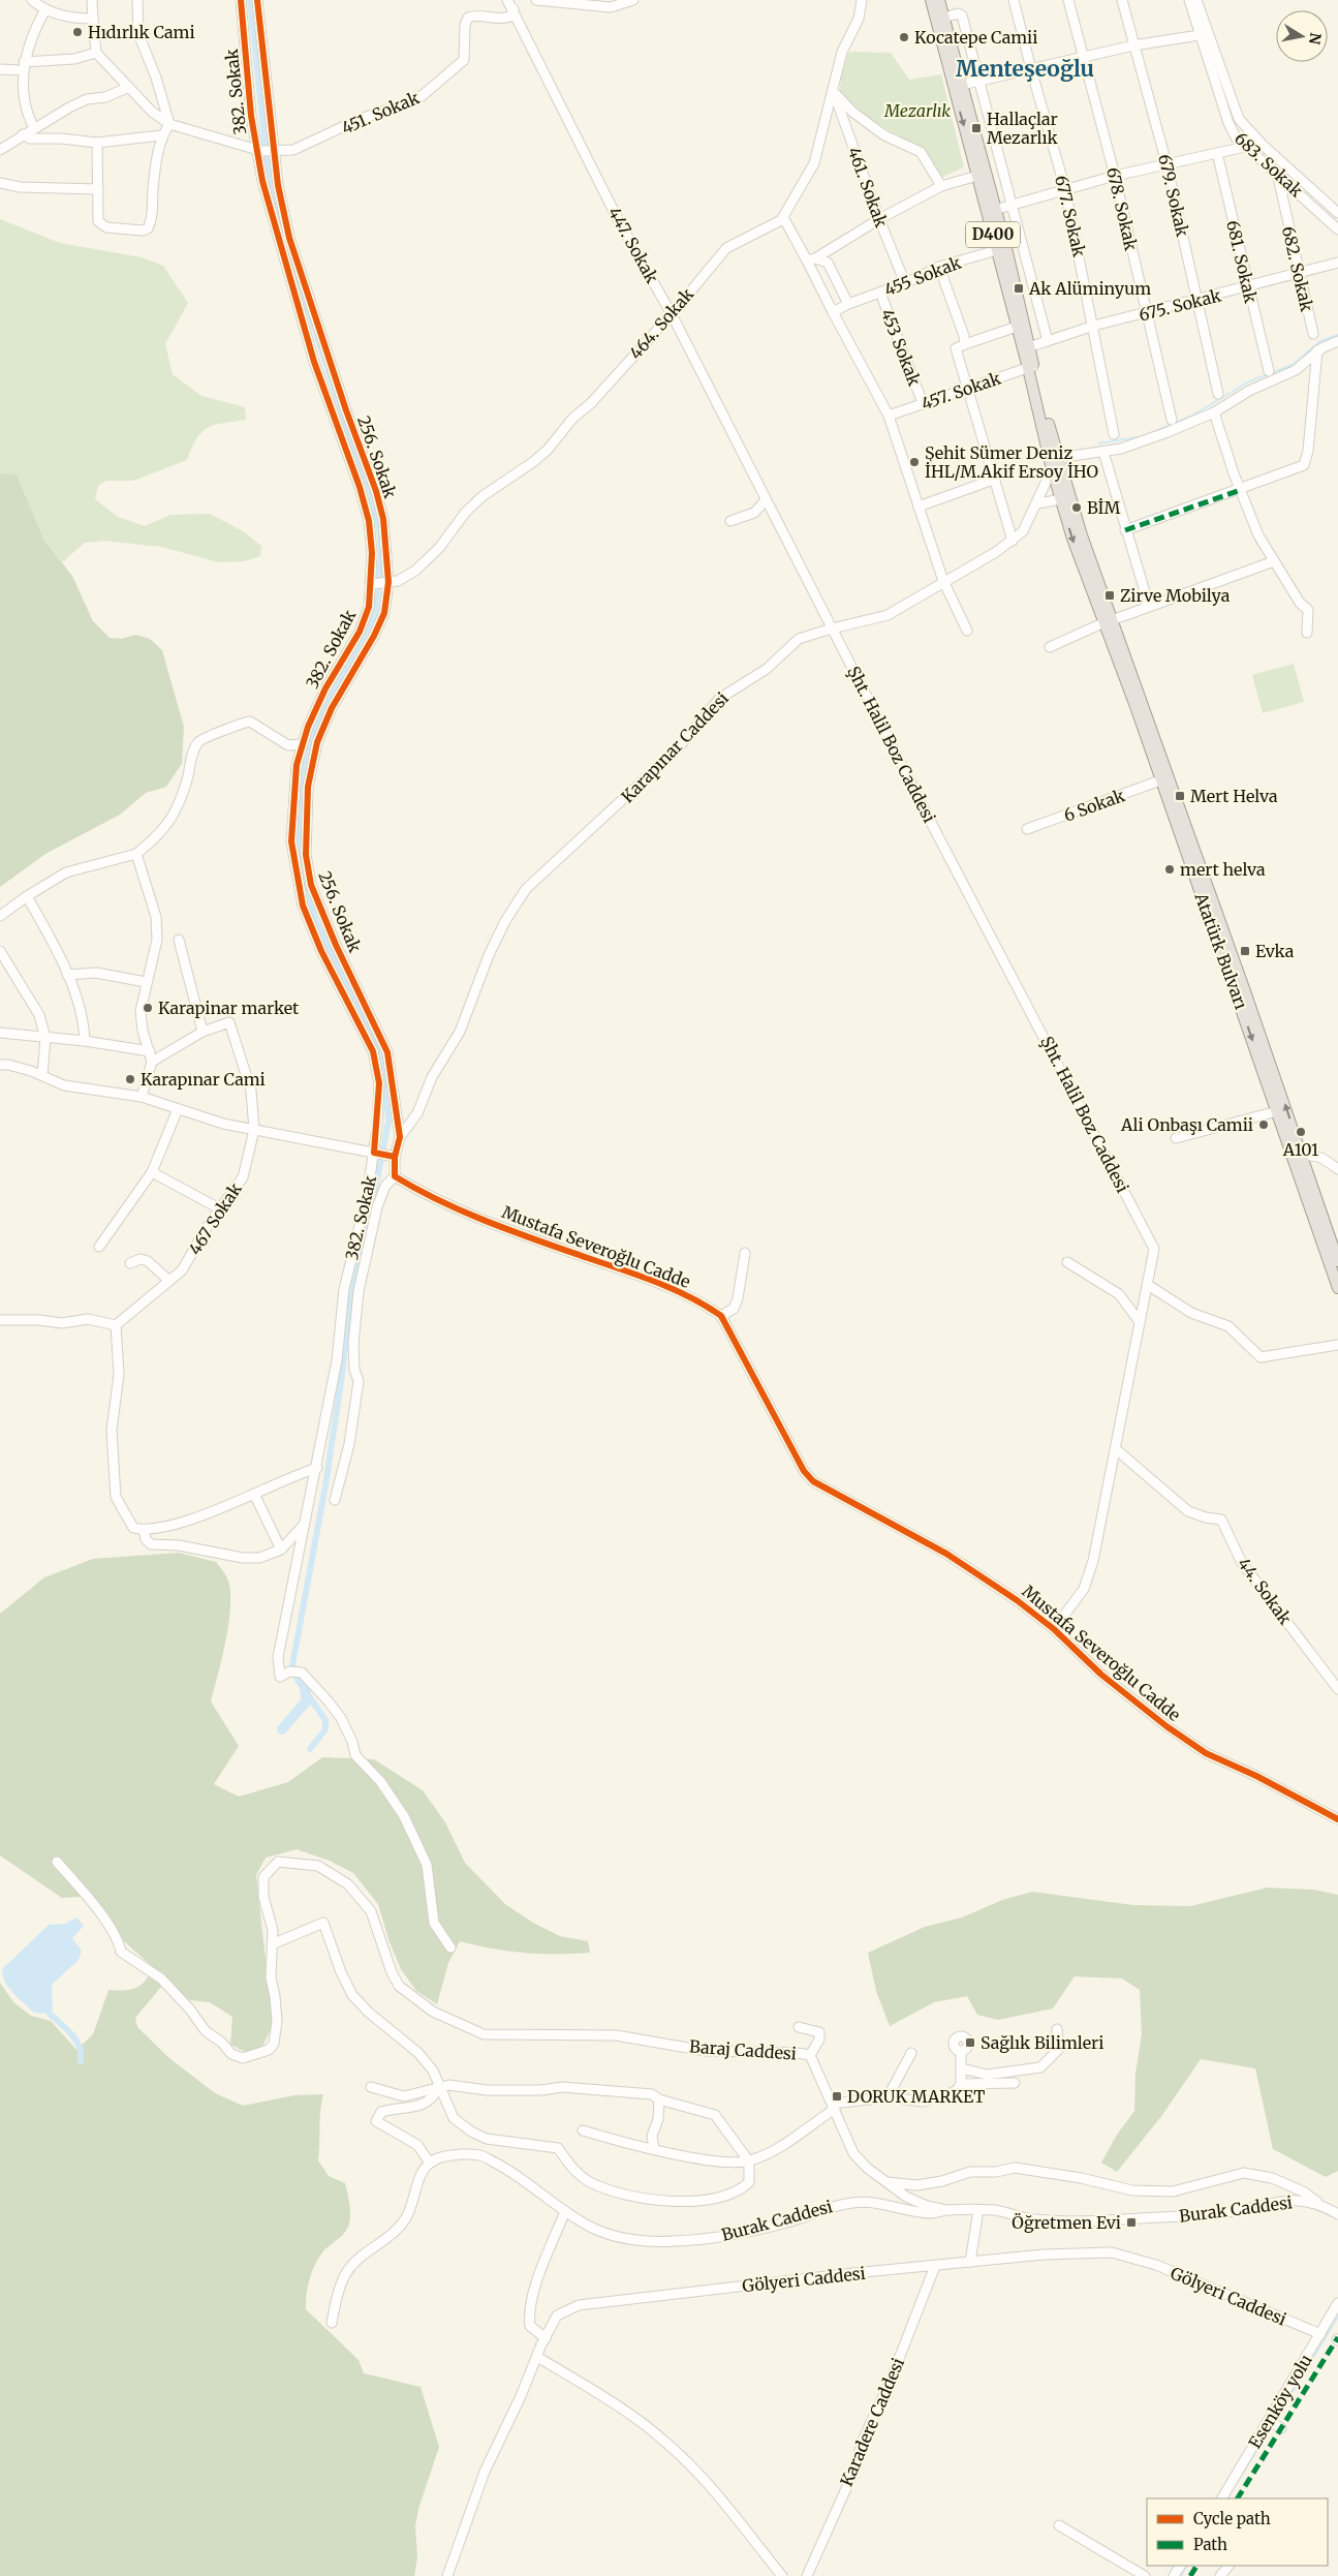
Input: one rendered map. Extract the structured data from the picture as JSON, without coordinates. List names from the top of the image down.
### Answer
{
  "streets": {
    "main road": ["D400", "Atatürk Bulvarı"],
    "street": [
      "382. Sokak",
      "451. Sokak",
      "683. Sokak",
      "461. Sokak",
      "679. Sokak",
      "678. Sokak",
      "677. Sokak",
      "447. Sokak",
      "681. Sokak",
      "682. Sokak",
      "455 Sokak",
      "675. Sokak",
      "464. Sokak",
      "453 Sokak",
      "457. Sokak",
      "256. Sokak",
      "Şht. Halil Boz Caddesi",
      "Karapınar Caddesi",
      "6 Sokak",
      "467 Sokak",
      "Mustafa Severoğlu Cadde",
      "44. Sokak",
      "Baraj Caddesi",
      "Burak Caddesi",
      "Gölyeri Caddesi",
      "Esenköy yolu",
      "Karadere Caddesi"
    ]
  },
  "crossings": [
    ["382. Sokak", "451. Sokak"],
    ["382. Sokak", "464. Sokak"],
    ["382. Sokak", "256. Sokak"],
    ["451. Sokak", "447. Sokak"],
    ["451. Sokak", "256. Sokak"],
    ["683. Sokak", "682. Sokak"],
    ["461. Sokak", "455 Sokak"],
    ["679. Sokak", "675. Sokak"],
    ["678. Sokak", "675. Sokak"],
    ["677. Sokak", "675. Sokak"],
    ["D400", "455 Sokak"],
    ["D400", "675. Sokak"],
    ["D400", "457. Sokak"],
    ["D400", "Karapınar Caddesi"],
    ["D400", "Atatürk Bulvarı"],
    ["447. Sokak", "464. Sokak"],
    ["447. Sokak", "Şht. Halil Boz Caddesi"],
    ["447. Sokak", "Karapınar Caddesi"],
    ["681. Sokak", "675. Sokak"],
    ["682. Sokak", "675. Sokak"],
    ["455 Sokak", "453 Sokak"],
    ["464. Sokak", "256. Sokak"],
    ["453 Sokak", "457. Sokak"],
    ["256. Sokak", "Karapınar Caddesi"],
    ["256. Sokak", "Mustafa Severoğlu Cadde"],
    ["Şht. Halil Boz Caddesi", "Karapınar Caddesi"],
    ["Şht. Halil Boz Caddesi", "Mustafa Severoğlu Cadde"],
    ["Şht. Halil Boz Caddesi", "44. Sokak"],
    ["Karapınar Caddesi", "Atatürk Bulvarı"],
    ["6 Sokak", "Atatürk Bulvarı"],
    ["Baraj Caddesi", "Burak Caddesi"],
    ["Gölyeri Caddesi", "Esenköy yolu"],
    ["Gölyeri Caddesi", "Karadere Caddesi"]
  ],
  "districts": ["Menteşeoğlu"],
  "parks": ["Mezarlık"],
  "places": {
    "other": [
      "Hıdırlık Cami",
      "Kocatepe Camii",
      "Şehit Sümer Deniz İHL/M.Akif Ersoy İHO",
      "BİM",
      "mert helva",
      "Karapinar market",
      "Karapınar Cami",
      "Ali Onbaşı Camii",
      "A101"
    ],
    "transit": [
      "Hallaçlar Mezarlık",
      "Ak Alüminyum",
      "Zirve Mobilya",
      "Mert Helva",
      "Evka",
      "Sağlık Bilimleri",
      "DORUK MARKET",
      "Öğretmen Evi"
    ]
  },
  "legend": ["Cycle path", "Path"],
  "north": "right"
}
